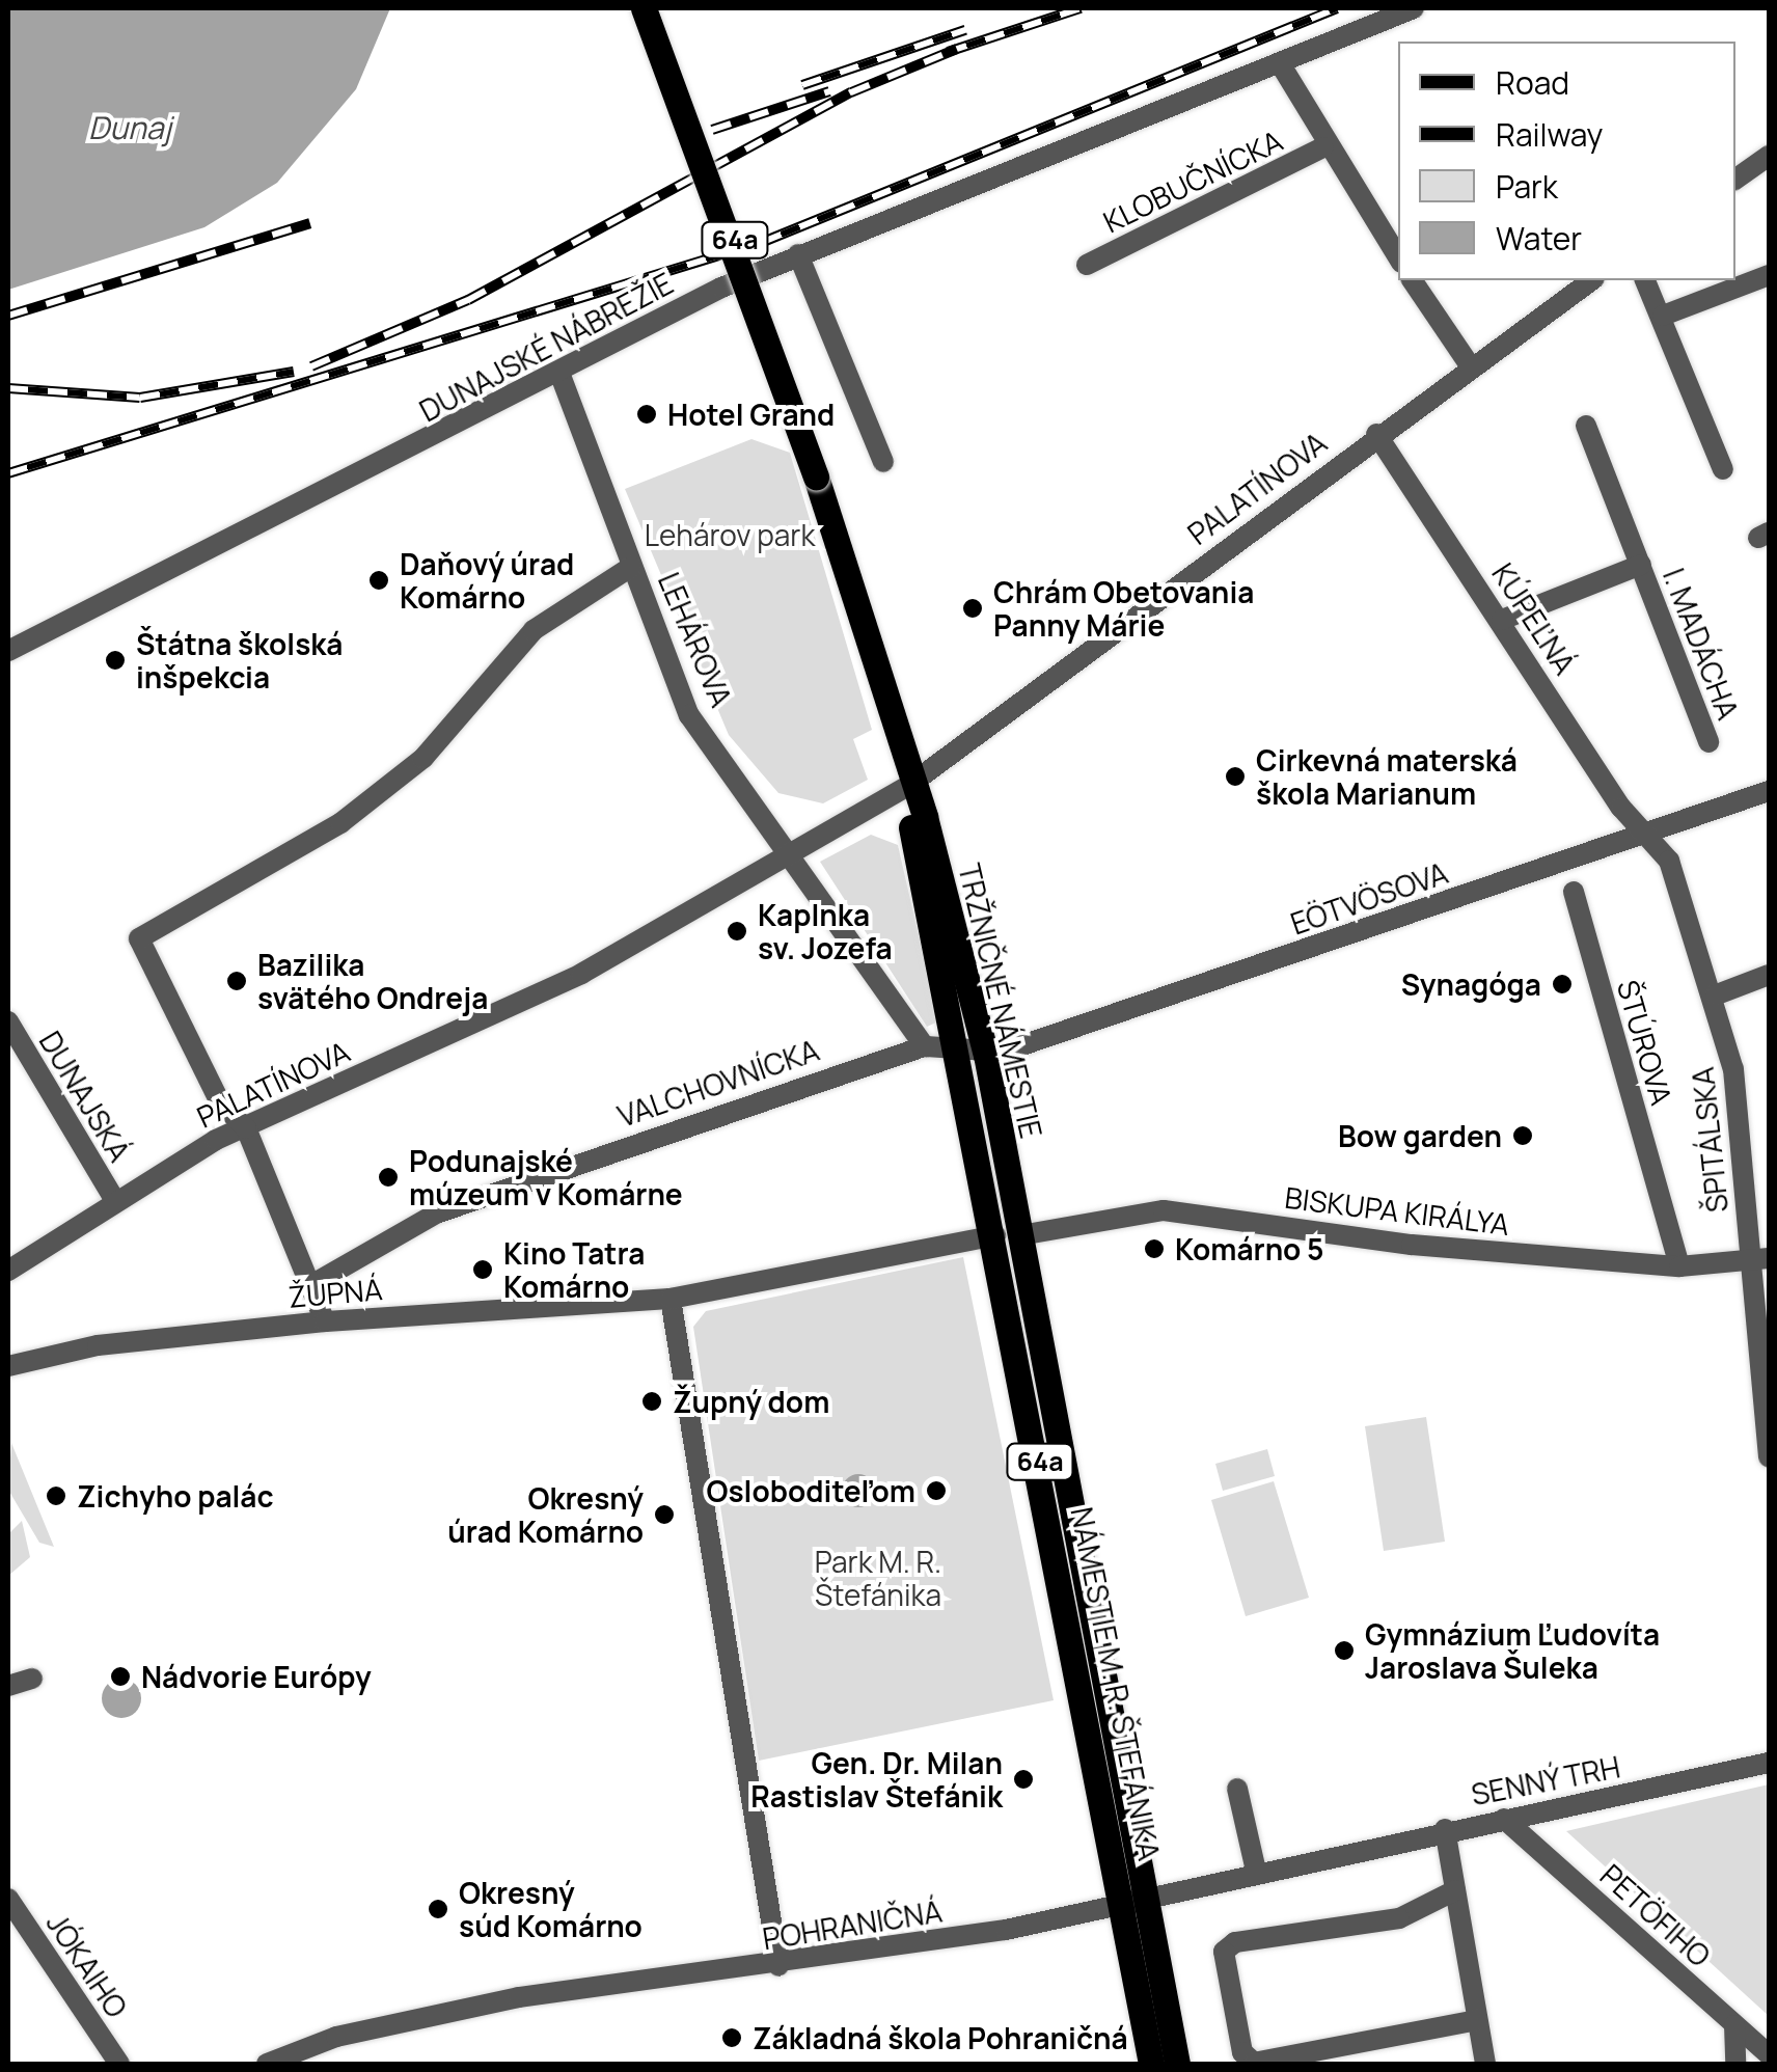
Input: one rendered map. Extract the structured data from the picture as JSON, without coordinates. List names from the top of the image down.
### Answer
{
  "streets": {
    "main road": ["64a", "TRŽNIČNÉ NÁMESTIE"],
    "street": [
      "KLOBUČNÍCKA",
      "DUNAJSKÉ NÁBREŽIE",
      "PALATÍNOVA",
      "KÚPEĽNÁ",
      "LEHÁROVA",
      "I. MADÁCHA",
      "EÖTVÖSOVA",
      "ŠTÚROVA",
      "VALCHOVNÍCKA",
      "DUNAJSKÁ",
      "ŠPITÁLSKA",
      "BISKUPA KIRÁLYA",
      "ŽUPNÁ",
      "SENNÝ TRH",
      "PETÖFIHO",
      "POHRANIČNÁ",
      "JÓKAIHO"
    ]
  },
  "crossings": [
    ["64a", "PALATÍNOVA"],
    ["64a", "TRŽNIČNÉ NÁMESTIE"],
    ["64a", "BISKUPA KIRÁLYA"],
    ["64a", "POHRANIČNÁ"],
    ["DUNAJSKÉ NÁBREŽIE", "LEHÁROVA"],
    ["PALATÍNOVA", "KÚPEĽNÁ"],
    ["PALATÍNOVA", "LEHÁROVA"],
    ["PALATÍNOVA", "TRŽNIČNÉ NÁMESTIE"],
    ["PALATÍNOVA", "DUNAJSKÁ"],
    ["KÚPEĽNÁ", "I. MADÁCHA"],
    ["KÚPEĽNÁ", "EÖTVÖSOVA"],
    ["KÚPEĽNÁ", "ŠPITÁLSKA"],
    ["EÖTVÖSOVA", "TRŽNIČNÉ NÁMESTIE"],
    ["EÖTVÖSOVA", "ŠPITÁLSKA"],
    ["TRŽNIČNÉ NÁMESTIE", "VALCHOVNÍCKA"],
    ["TRŽNIČNÉ NÁMESTIE", "BISKUPA KIRÁLYA"],
    ["ŠTÚROVA", "BISKUPA KIRÁLYA"],
    ["ŠPITÁLSKA", "BISKUPA KIRÁLYA"],
    ["BISKUPA KIRÁLYA", "ŽUPNÁ"],
    ["SENNÝ TRH", "PETÖFIHO"],
    ["SENNÝ TRH", "POHRANIČNÁ"]
  ],
  "water": ["Dunaj"],
  "parks": ["Lehárov park", "Park M. R. Štefánika"],
  "places": [
    "Hotel Grand",
    "Daňový úrad Komárno",
    "Chrám Obetovania Panny Márie",
    "Štátna školská inšpekcia",
    "Cirkevná materská škola Marianum",
    "Kaplnka sv. Jozefa",
    "Bazilika svätého Ondreja",
    "Synagóga",
    "Bow garden",
    "Podunajské múzeum v Komárne",
    "Komárno 5",
    "Kino Tatra Komárno",
    "Župný dom",
    "Osloboditeľom",
    "Zichyho palác",
    "Okresný úrad Komárno",
    "Gymnázium Ľudovíta Jaroslava Šuleka",
    "Nádvorie Európy",
    "Gen. Dr. Milan Rastislav Štefánik",
    "Okresný súd Komárno",
    "Základná škola Pohraničná"
  ],
  "legend": [
    "Road",
    "Railway",
    "Park",
    "Water"
  ]
}
